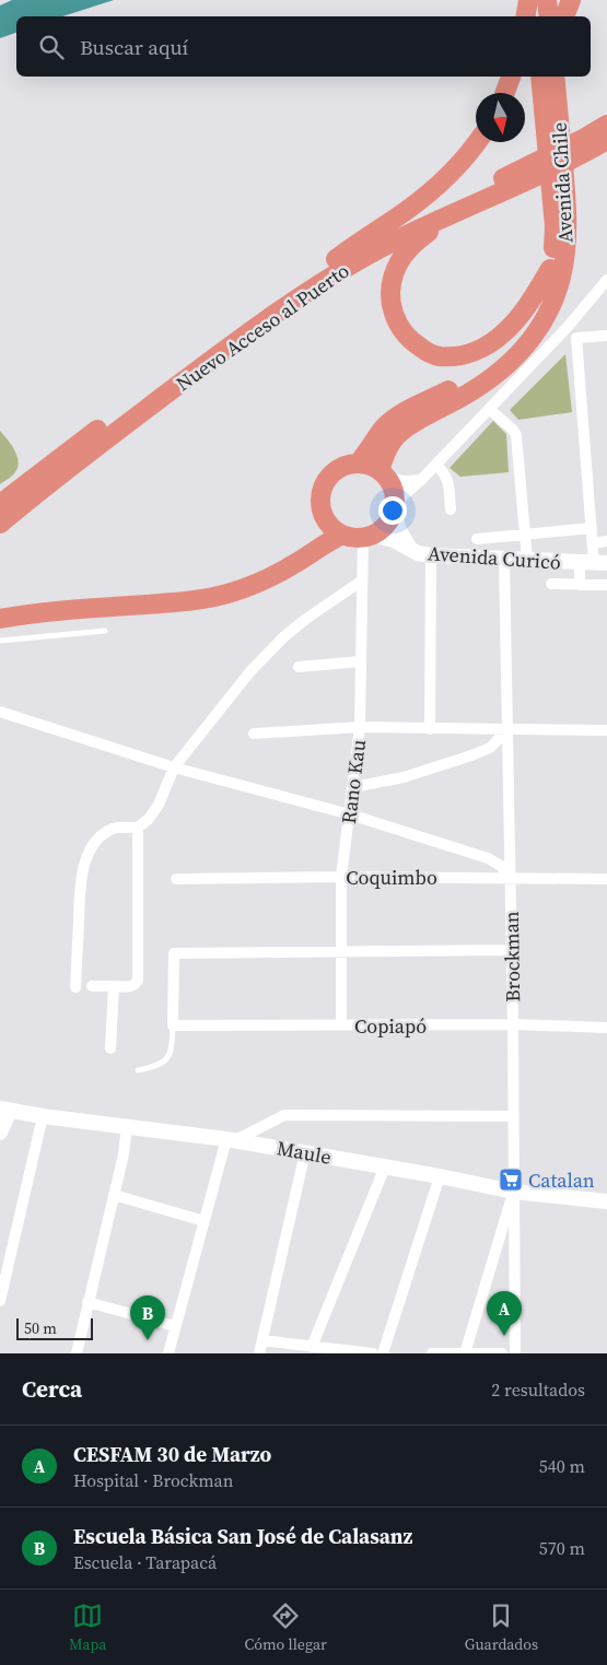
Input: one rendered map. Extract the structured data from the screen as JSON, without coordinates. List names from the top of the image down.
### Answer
{
  "streets": {
    "highway": ["Avenida Chile", "Nuevo Acceso al Puerto"],
    "street": [
      "Avenida Curicó",
      "Rano Kau",
      "Coquimbo",
      "Brockman",
      "Copiapó",
      "Maule"
    ]
  },
  "crossings": [
    ["Avenida Chile", "Avenida Curicó"],
    ["Avenida Chile", "Rano Kau"],
    ["Avenida Curicó", "Rano Kau"],
    ["Avenida Curicó", "Brockman"],
    ["Rano Kau", "Coquimbo"],
    ["Rano Kau", "Copiapó"],
    ["Coquimbo", "Brockman"],
    ["Brockman", "Copiapó"],
    ["Brockman", "Maule"]
  ],
  "places": {
    "supermarket": ["Catalan"]
  },
  "scale_bar": "50 m",
  "north": "bottom",
  "page": {
    "search": "Buscar aquí",
    "pins": ["A", "B"],
    "scale": "50 m",
    "heading": ["Cerca", "2 resultados"],
    "list": [
      {
        "mark": "A",
        "name": "CESFAM 30 de Marzo",
        "note": "Hospital · Brockman",
        "value": "540 m"
      },
      {
        "mark": "B",
        "name": "Escuela Básica San José de Calasanz",
        "note": "Escuela · Tarapacá",
        "value": "570 m"
      }
    ],
    "nav": ["Mapa", "Cómo llegar", "Guardados"]
  }
}
